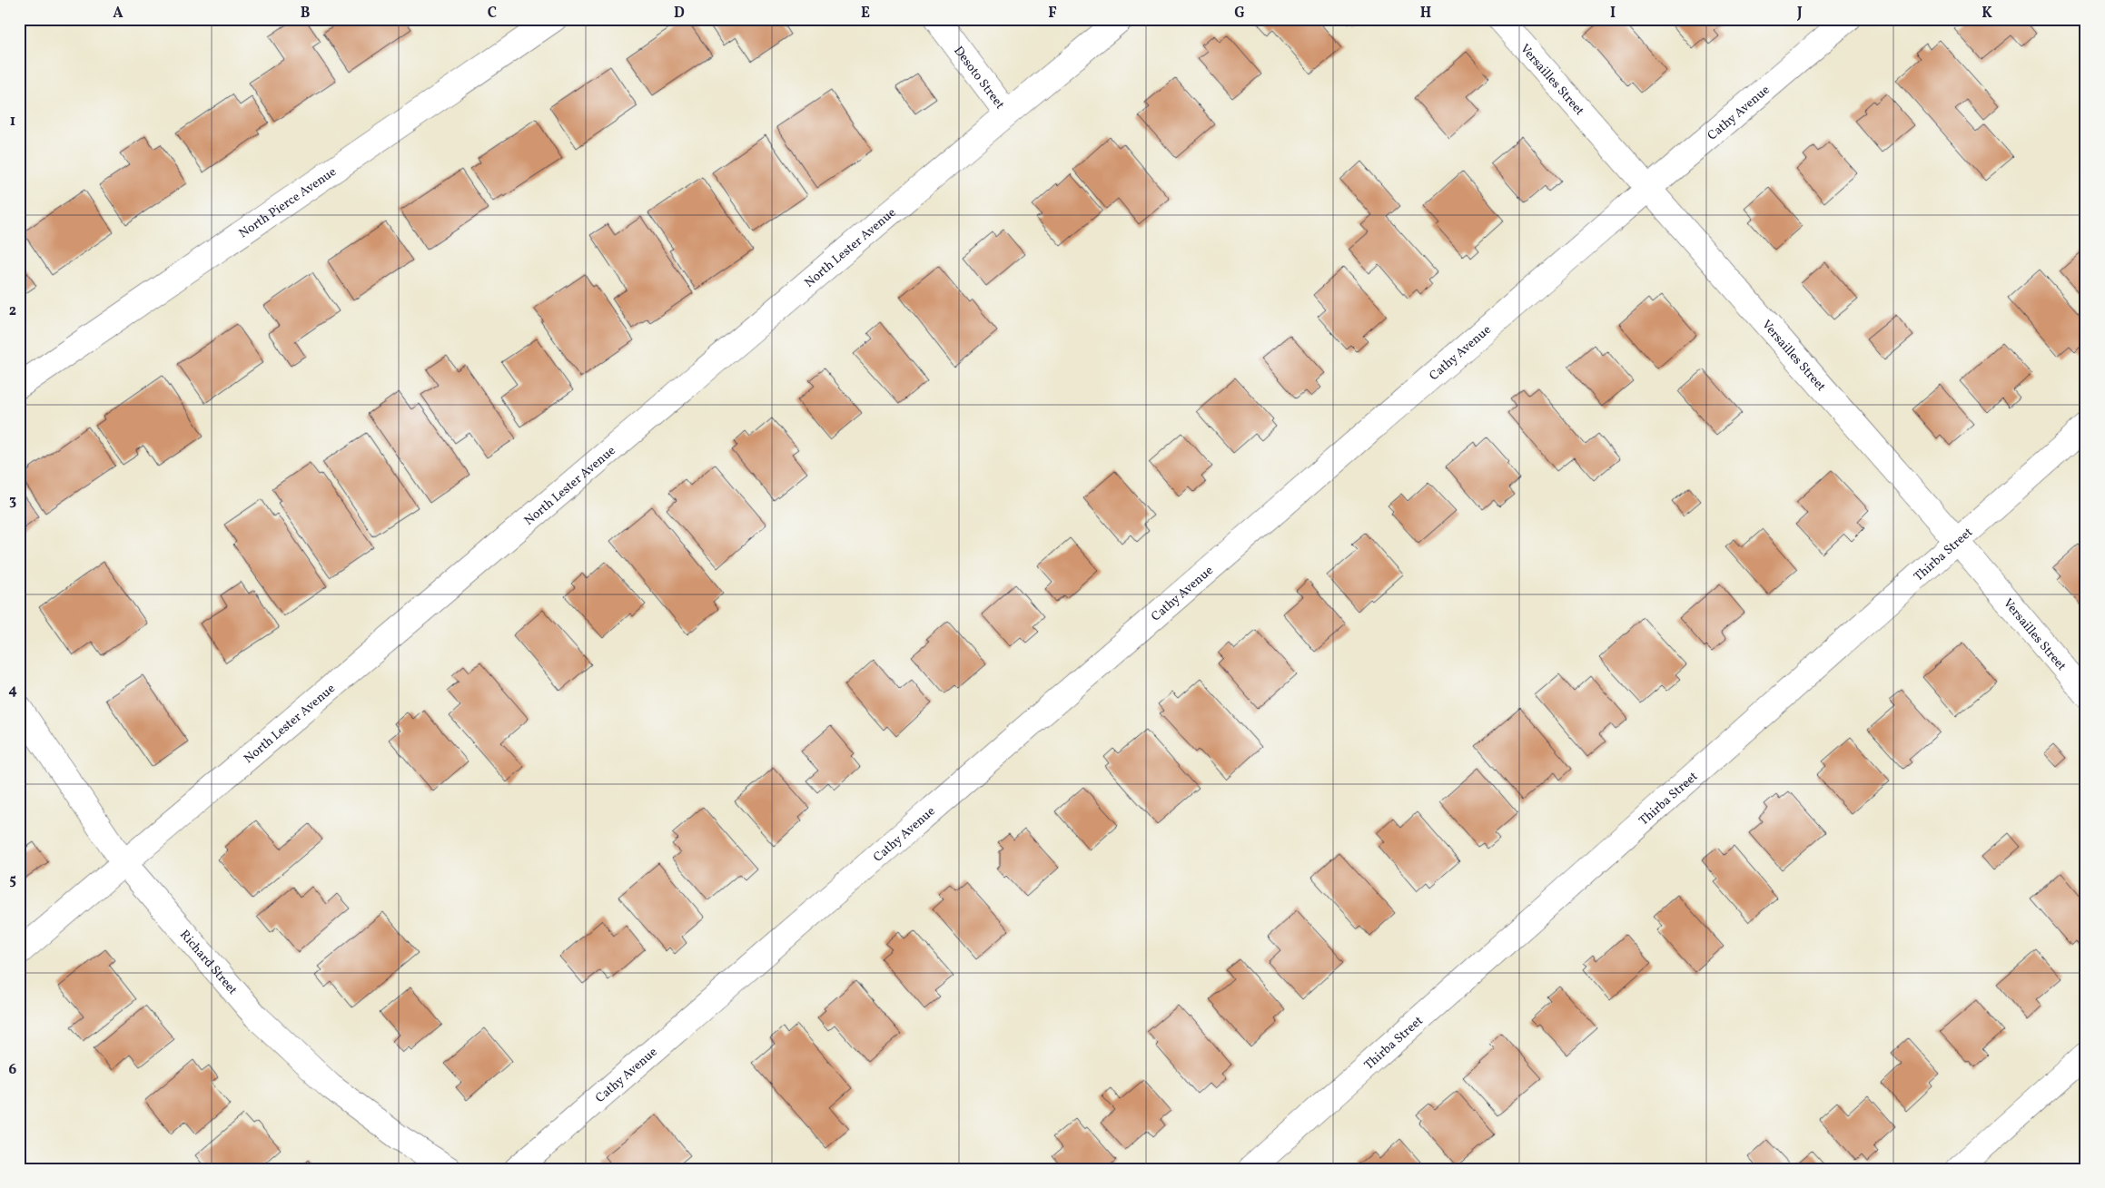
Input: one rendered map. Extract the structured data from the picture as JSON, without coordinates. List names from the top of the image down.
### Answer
{
  "streets": {
    "street": [
      "Desoto Street",
      "Versailles Street",
      "Cathy Avenue",
      "North Pierce Avenue",
      "North Lester Avenue",
      "Thirba Street",
      "Richard Street"
    ]
  },
  "crossings": [
    ["Desoto Street", "North Lester Avenue"],
    ["Versailles Street", "Cathy Avenue"],
    ["Versailles Street", "Thirba Street"],
    ["North Lester Avenue", "Richard Street"]
  ],
  "grid": {
    "columns": [
      "A",
      "B",
      "C",
      "D",
      "E",
      "F",
      "G",
      "H",
      "I",
      "J",
      "K"
    ],
    "rows": [
      "1",
      "2",
      "3",
      "4",
      "5",
      "6"
    ]
  }
}
